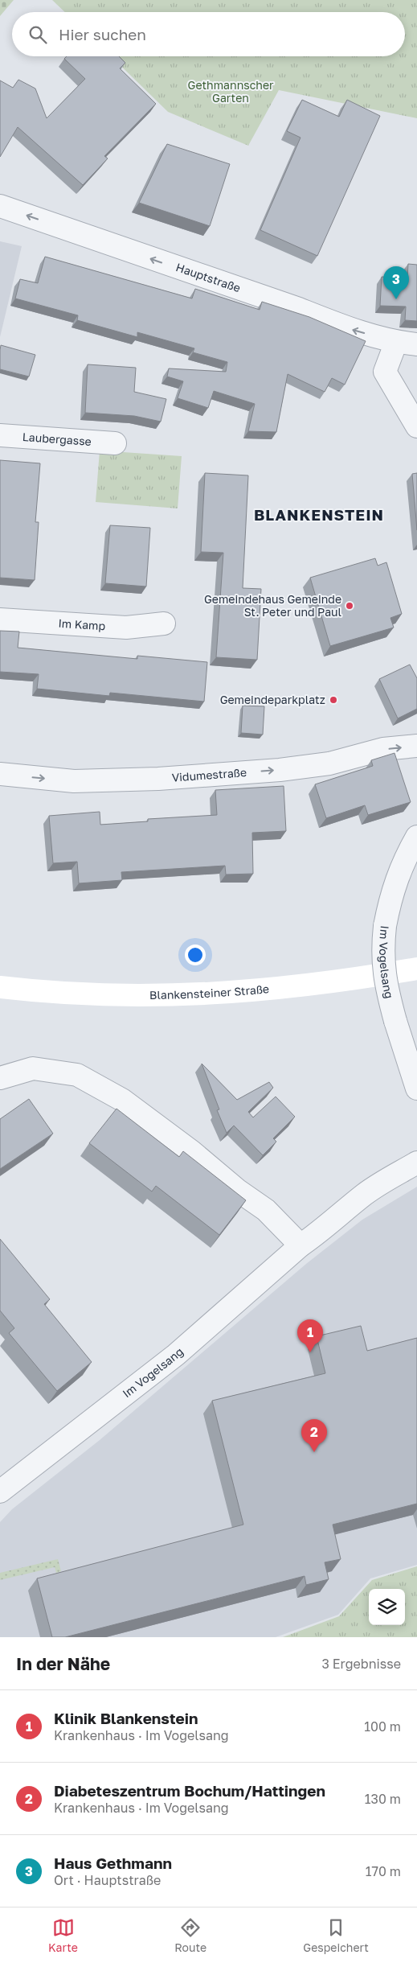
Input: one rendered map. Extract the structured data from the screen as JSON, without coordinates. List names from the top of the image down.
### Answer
{
  "streets": {
    "main road": ["Blankensteiner Straße"],
    "street": [
      "Hauptstraße",
      "Laubergasse",
      "Im Kamp",
      "Vidumestraße",
      "Im Vogelsang"
    ]
  },
  "one_way": ["Hauptstraße", "Vidumestraße"],
  "districts": ["BLANKENSTEIN"],
  "parks": ["Gethmannscher Garten"],
  "places": ["Gemeindehaus Gemeinde St. Peter und Paul", "Gemeindeparkplatz"],
  "page": {
    "search": "Hier suchen",
    "pins": ["3", "1", "2"],
    "heading": ["In der Nähe", "3 Ergebnisse"],
    "list": [
      {
        "mark": "1",
        "name": "Klinik Blankenstein",
        "note": "Krankenhaus · Im Vogelsang",
        "value": "100 m"
      },
      {
        "mark": "2",
        "name": "Diabeteszentrum Bochum/Hattingen",
        "note": "Krankenhaus · Im Vogelsang",
        "value": "130 m"
      },
      {
        "mark": "3",
        "name": "Haus Gethmann",
        "note": "Ort · Hauptstraße",
        "value": "170 m"
      }
    ],
    "nav": ["Karte", "Route", "Gespeichert"]
  }
}
